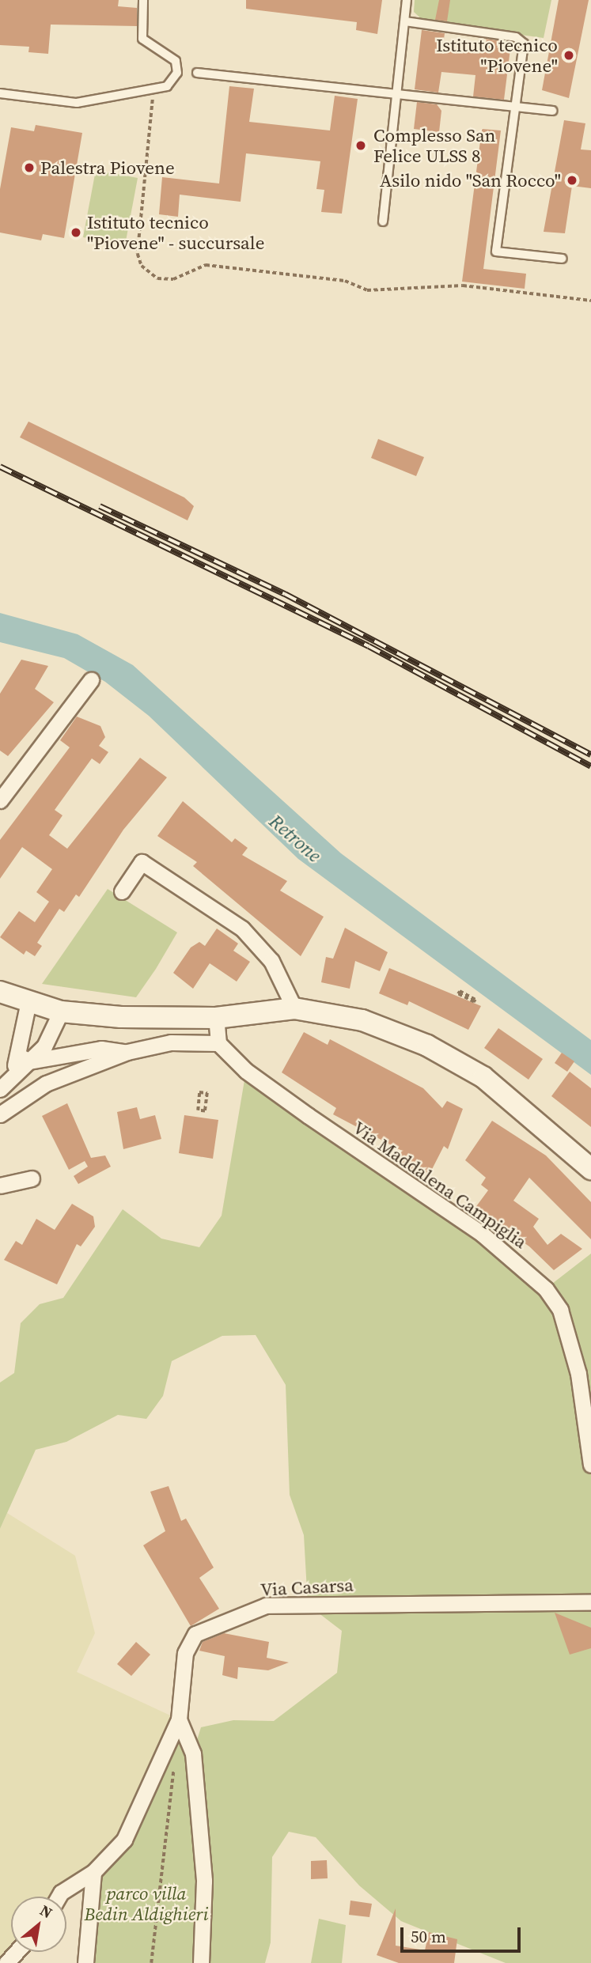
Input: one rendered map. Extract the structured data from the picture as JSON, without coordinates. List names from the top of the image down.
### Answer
{
  "streets": {
    "street": ["Via Maddalena Campiglia", "Via Casarsa"]
  },
  "water": ["Retrone"],
  "parks": ["parco villa Bedin Aldighieri"],
  "places": [
    "Istituto tecnico \"Piovene\"",
    "Complesso San Felice ULSS 8",
    "Palestra Piovene",
    "Asilo nido \"San Rocco\"",
    "Istituto tecnico \"Piovene\" - succursale"
  ],
  "scale_bar": "50 m",
  "north": "top right"
}
